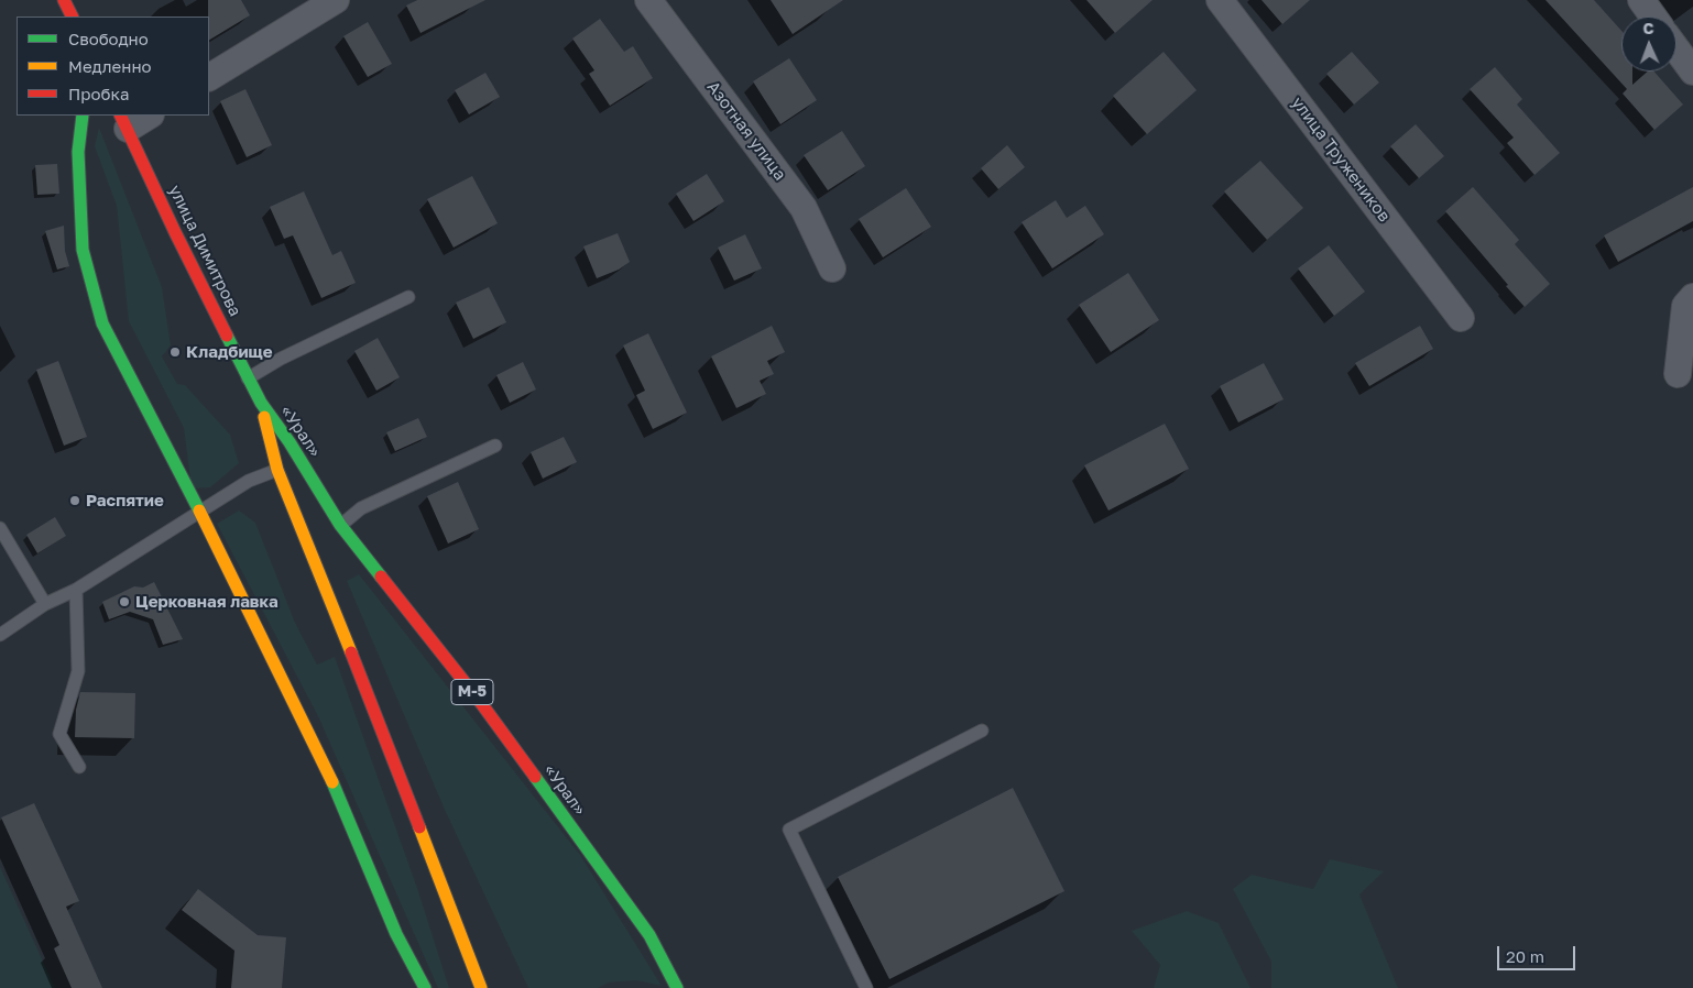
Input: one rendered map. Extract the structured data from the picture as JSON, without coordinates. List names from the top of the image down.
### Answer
{
  "streets": {
    "main road": ["улица Димитрова", "«Урал»", "М-5"],
    "street": ["Азотная улица", "улица Тружеников"]
  },
  "crossings": [
    ["улица Димитрова", "«Урал»"]
  ],
  "places": ["Кладбище", "Распятие", "Церковная лавка"],
  "legend": ["Свободно", "Медленно", "Пробка"],
  "scale_bar": "20 m",
  "north": "top"
}
